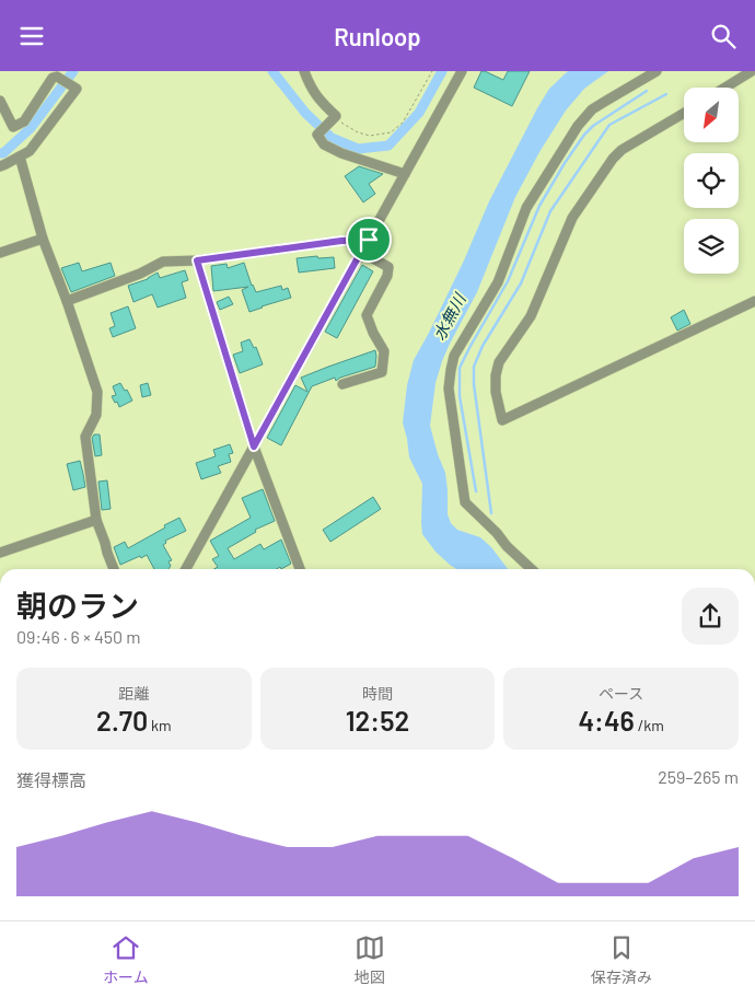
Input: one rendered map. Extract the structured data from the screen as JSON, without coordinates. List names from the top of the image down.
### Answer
{
  "water": ["水無川"],
  "north": "bottom left",
  "page": {
    "header": "Runloop",
    "heading": ["朝のラン", "09:46 · 6 × 450 m"],
    "stats": [
      ["距離", "2.70 km"],
      ["時間", "12:52"],
      ["ペース", "4:46 /km"]
    ],
    "chart": ["獲得標高", "259–265 m"],
    "tabs": ["ホーム", "地図", "保存済み"]
  }
}
